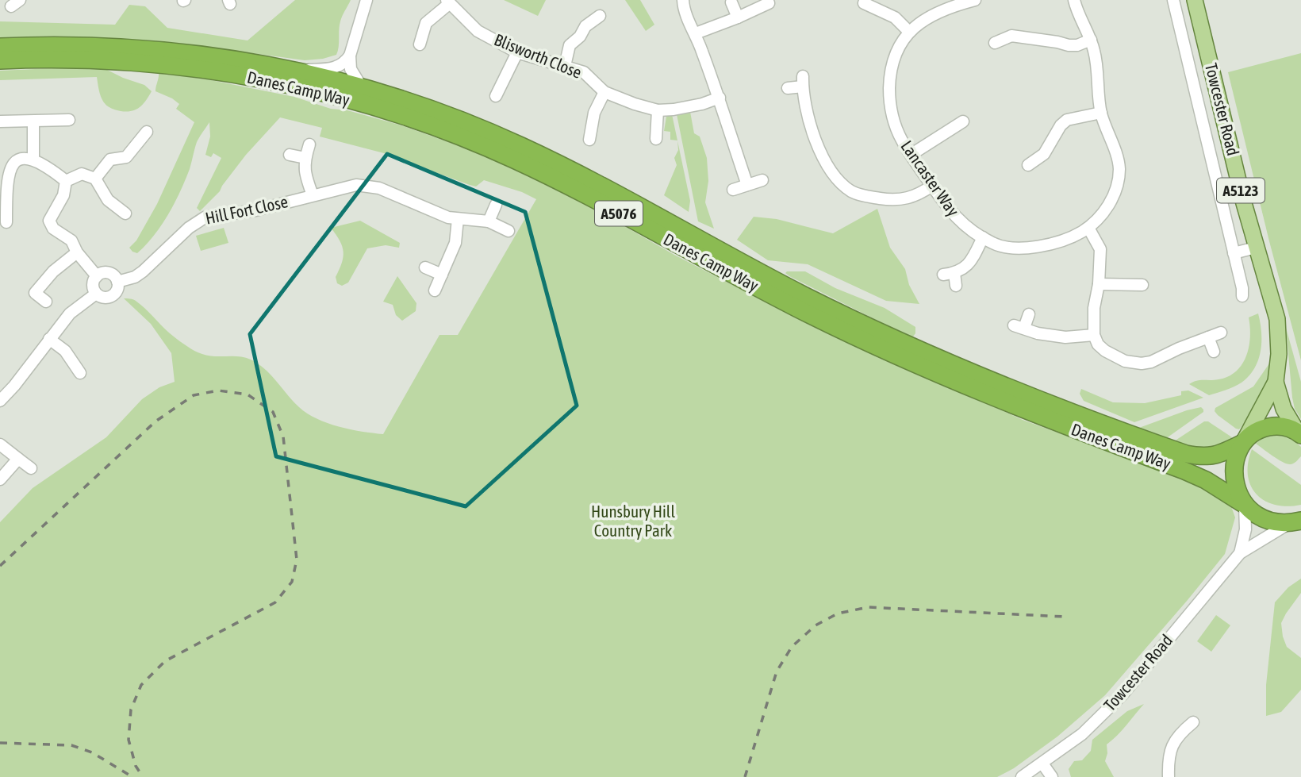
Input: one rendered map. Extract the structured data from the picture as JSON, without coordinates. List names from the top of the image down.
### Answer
{
  "streets": {
    "highway": ["Danes Camp Way", "A5076"],
    "main road": ["Towcester Road", "A5123"],
    "street": ["Blisworth Close", "Lancaster Way", "Hill Fort Close"]
  },
  "crossings": [
    ["Danes Camp Way", "Towcester Road"]
  ],
  "parks": ["Hunsbury Hill Country Park"]
}
